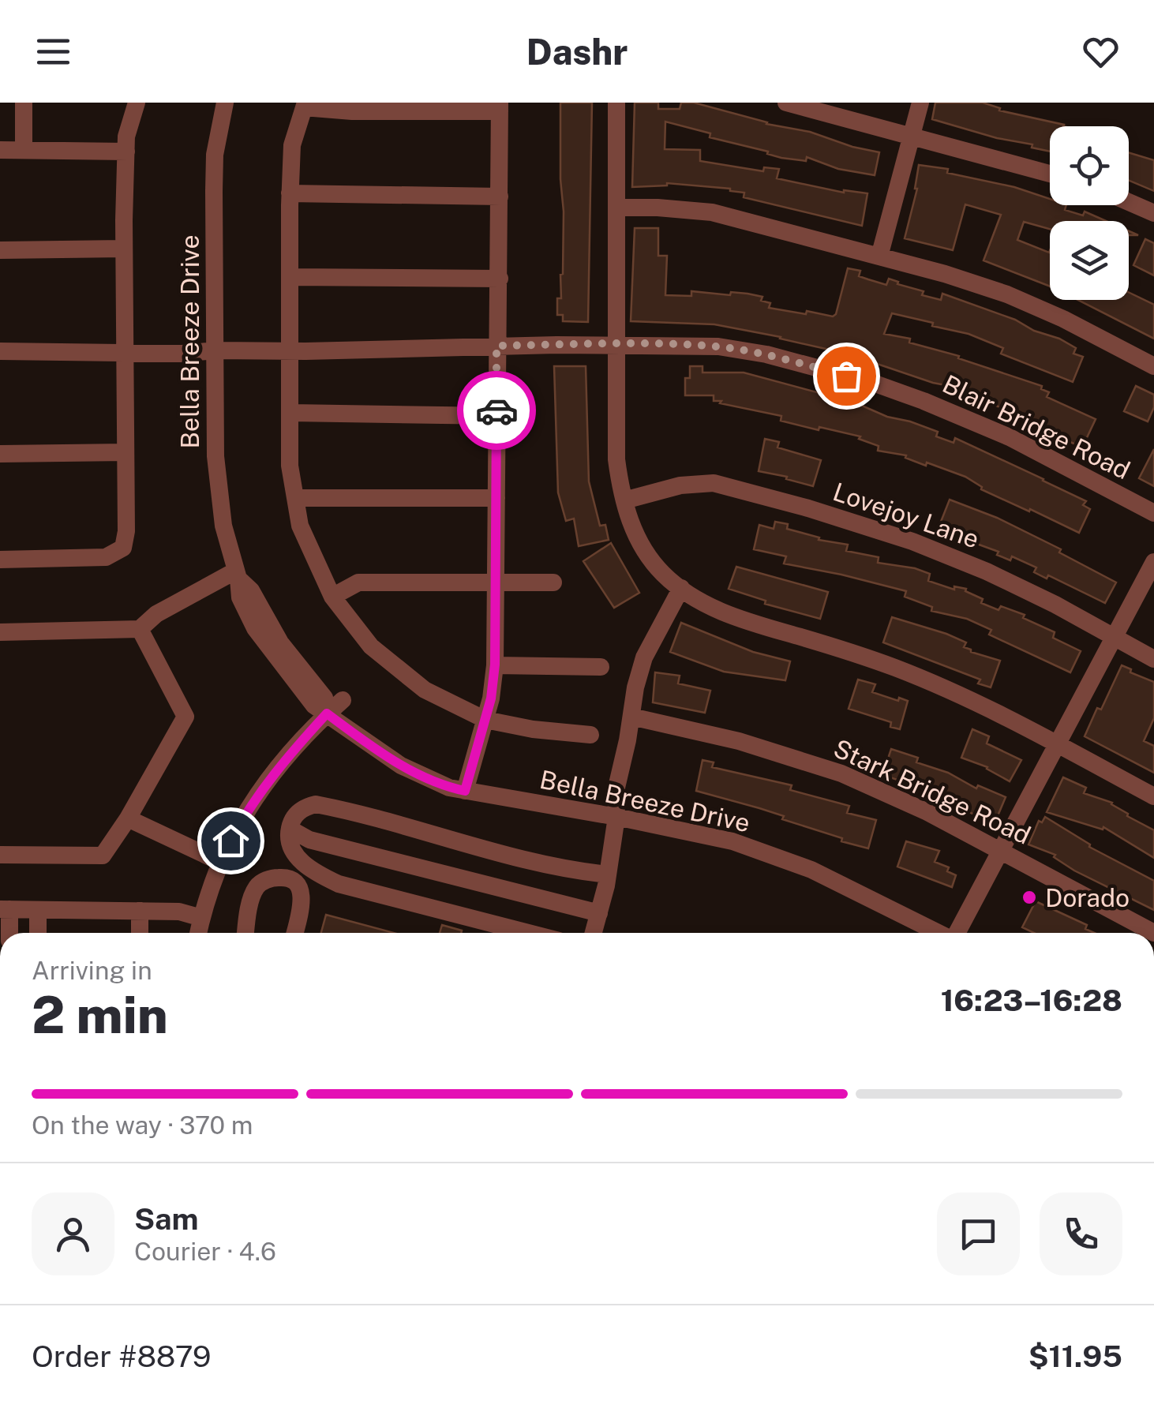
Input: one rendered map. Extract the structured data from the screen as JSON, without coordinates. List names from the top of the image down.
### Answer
{
  "streets": {
    "street": [
      "Bella Breeze Drive",
      "Blair Bridge Road",
      "Lovejoy Lane",
      "Stark Bridge Road"
    ]
  },
  "crossings": [
    ["Bella Breeze Drive", "Blair Bridge Road"]
  ],
  "places": ["Dorado"],
  "page": {
    "header": "Dashr",
    "heading": ["2 min", "Arriving in", "16:23–16:28"],
    "panel": [
      "Sam",
      "Courier · 4.6",
      "Order #8879",
      "$11.95"
    ],
    "bar": "On the way · 370 m"
  }
}
